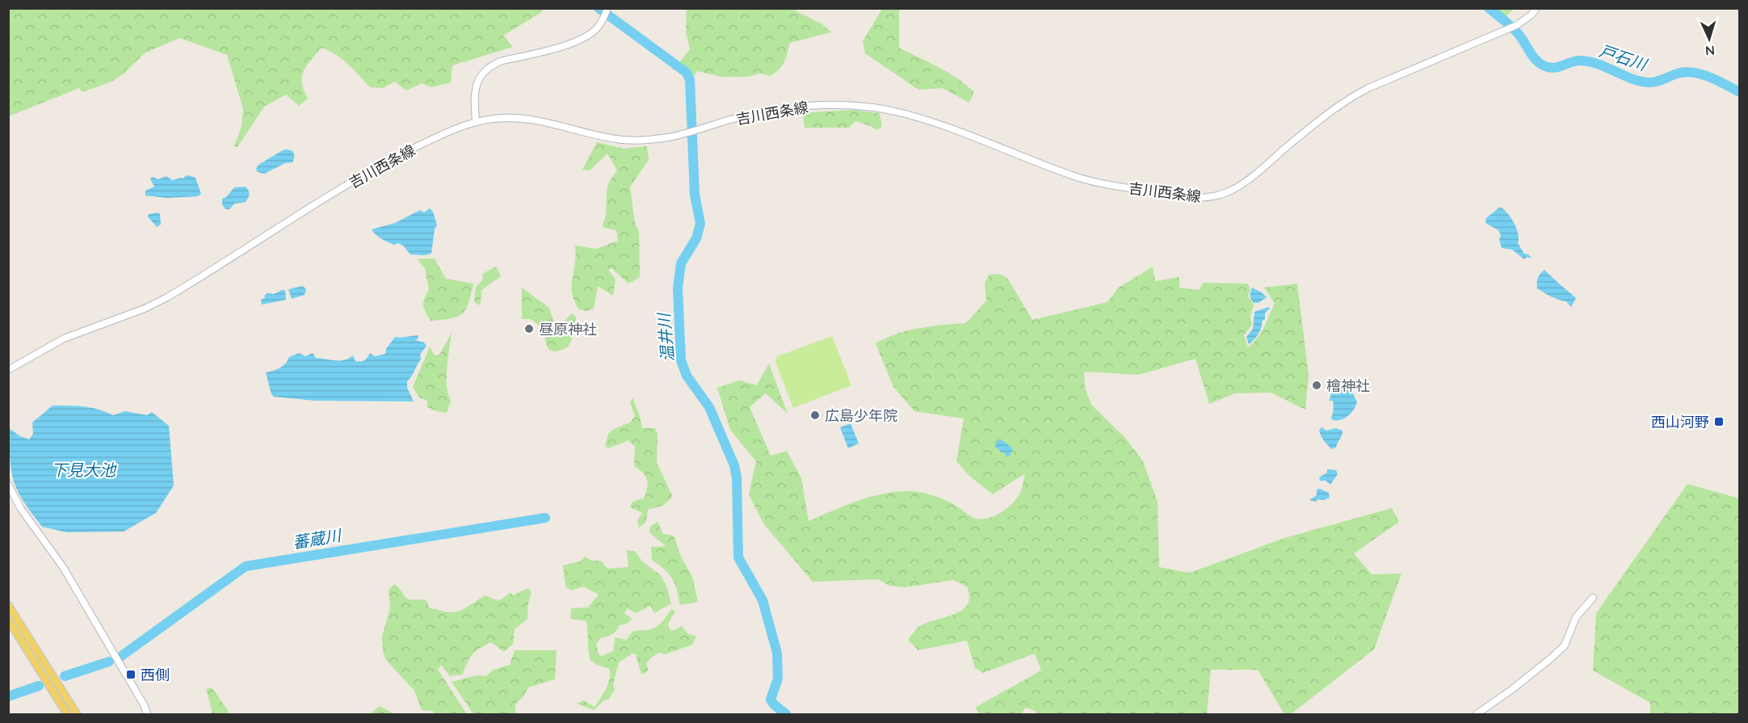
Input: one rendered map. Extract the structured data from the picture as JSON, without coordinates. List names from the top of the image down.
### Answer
{
  "streets": {
    "main road": ["吉川西条線"]
  },
  "water": [
    "戸石川",
    "温井川",
    "下見大池",
    "蕃蔵川"
  ],
  "places": {
    "other": ["昼原神社", "檜神社", "広島少年院"],
    "transit": ["西山河野", "西側"]
  },
  "north": "bottom"
}
